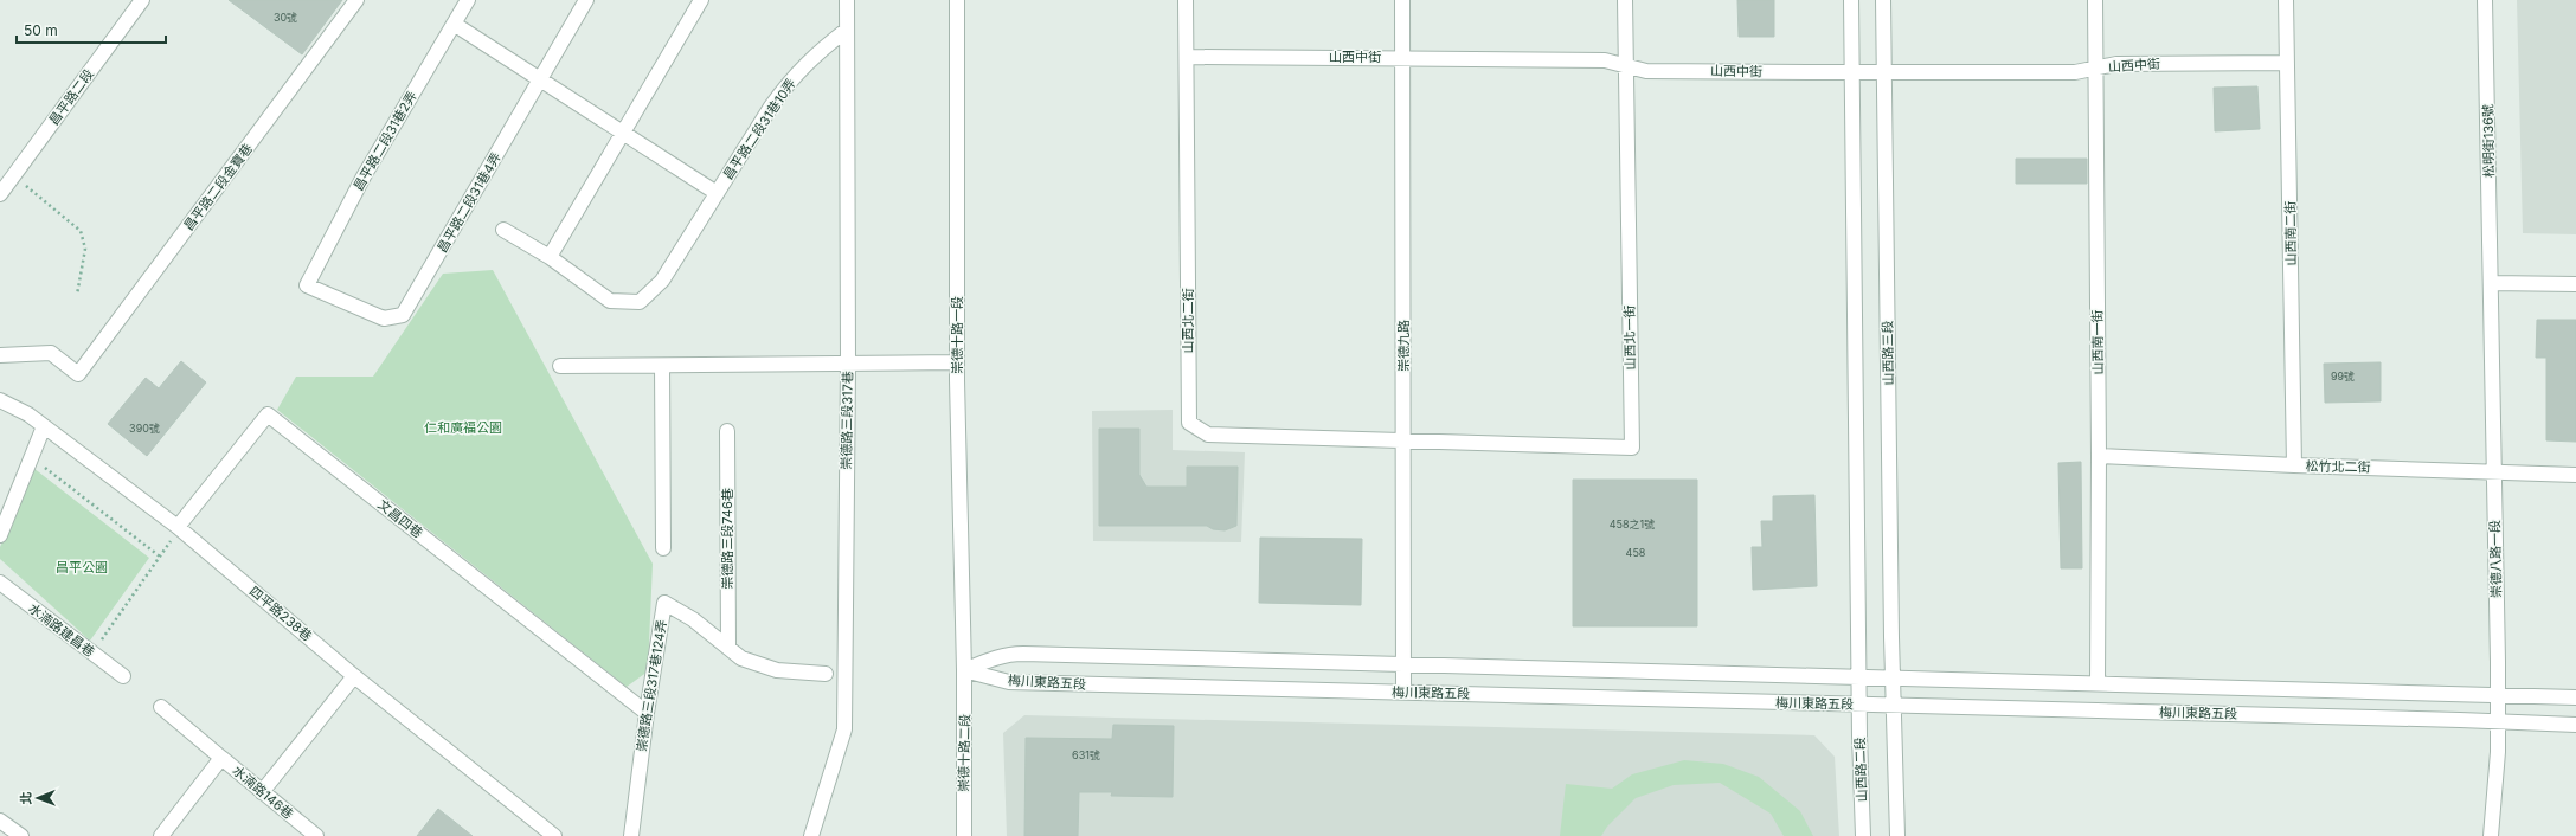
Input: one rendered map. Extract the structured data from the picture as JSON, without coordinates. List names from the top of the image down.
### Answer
{
  "streets": {
    "street": [
      "山西中街",
      "昌平路二段",
      "昌平路二段31巷10弄",
      "昌平路二段31巷2弄",
      "松明街136號",
      "昌平路二段金寶巷",
      "昌平路二段31巷4弄",
      "山西南二街",
      "山西北二街",
      "崇德十路一段",
      "山西北一街",
      "山西南一街",
      "崇德九路",
      "山西路三段",
      "崇德路三段317巷",
      "松竹北二街",
      "文昌四巷",
      "崇德路三段746巷",
      "崇德八路一段",
      "四平路238巷",
      "水湳路建昌巷",
      "梅川東路五段",
      "崇德路三段317巷124弄",
      "崇德十路二段",
      "山西路二段",
      "水湳路146巷"
    ]
  },
  "crossings": [
    ["山西中街", "山西南二街"],
    ["山西中街", "山西北二街"],
    ["山西中街", "山西北一街"],
    ["山西中街", "山西南一街"],
    ["山西中街", "崇德九路"],
    ["山西中街", "山西路三段"],
    ["昌平路二段31巷10弄", "昌平路二段31巷2弄"],
    ["昌平路二段31巷10弄", "昌平路二段31巷4弄"],
    ["昌平路二段31巷10弄", "崇德路三段317巷"],
    ["昌平路二段31巷2弄", "昌平路二段31巷4弄"],
    ["松明街136號", "崇德八路一段"],
    ["山西南二街", "松竹北二街"],
    ["山西北二街", "山西北一街"],
    ["山西北二街", "崇德九路"],
    ["崇德十路一段", "梅川東路五段"],
    ["崇德十路一段", "崇德十路二段"],
    ["山西北一街", "崇德九路"],
    ["山西南一街", "松竹北二街"],
    ["山西南一街", "梅川東路五段"],
    ["崇德九路", "梅川東路五段"],
    ["山西路三段", "梅川東路五段"],
    ["松竹北二街", "崇德八路一段"],
    ["文昌四巷", "四平路238巷"],
    ["文昌四巷", "崇德路三段317巷124弄"],
    ["崇德路三段746巷", "崇德路三段317巷124弄"],
    ["崇德八路一段", "梅川東路五段"],
    ["梅川東路五段", "崇德十路二段"],
    ["梅川東路五段", "山西路二段"]
  ],
  "parks": ["仁和廣福公園", "昌平公園"],
  "house_numbers": [
    "30號",
    "99號",
    "390號",
    "458之1號",
    "458",
    "631號"
  ],
  "scale_bar": "50 m",
  "north": "left"
}
